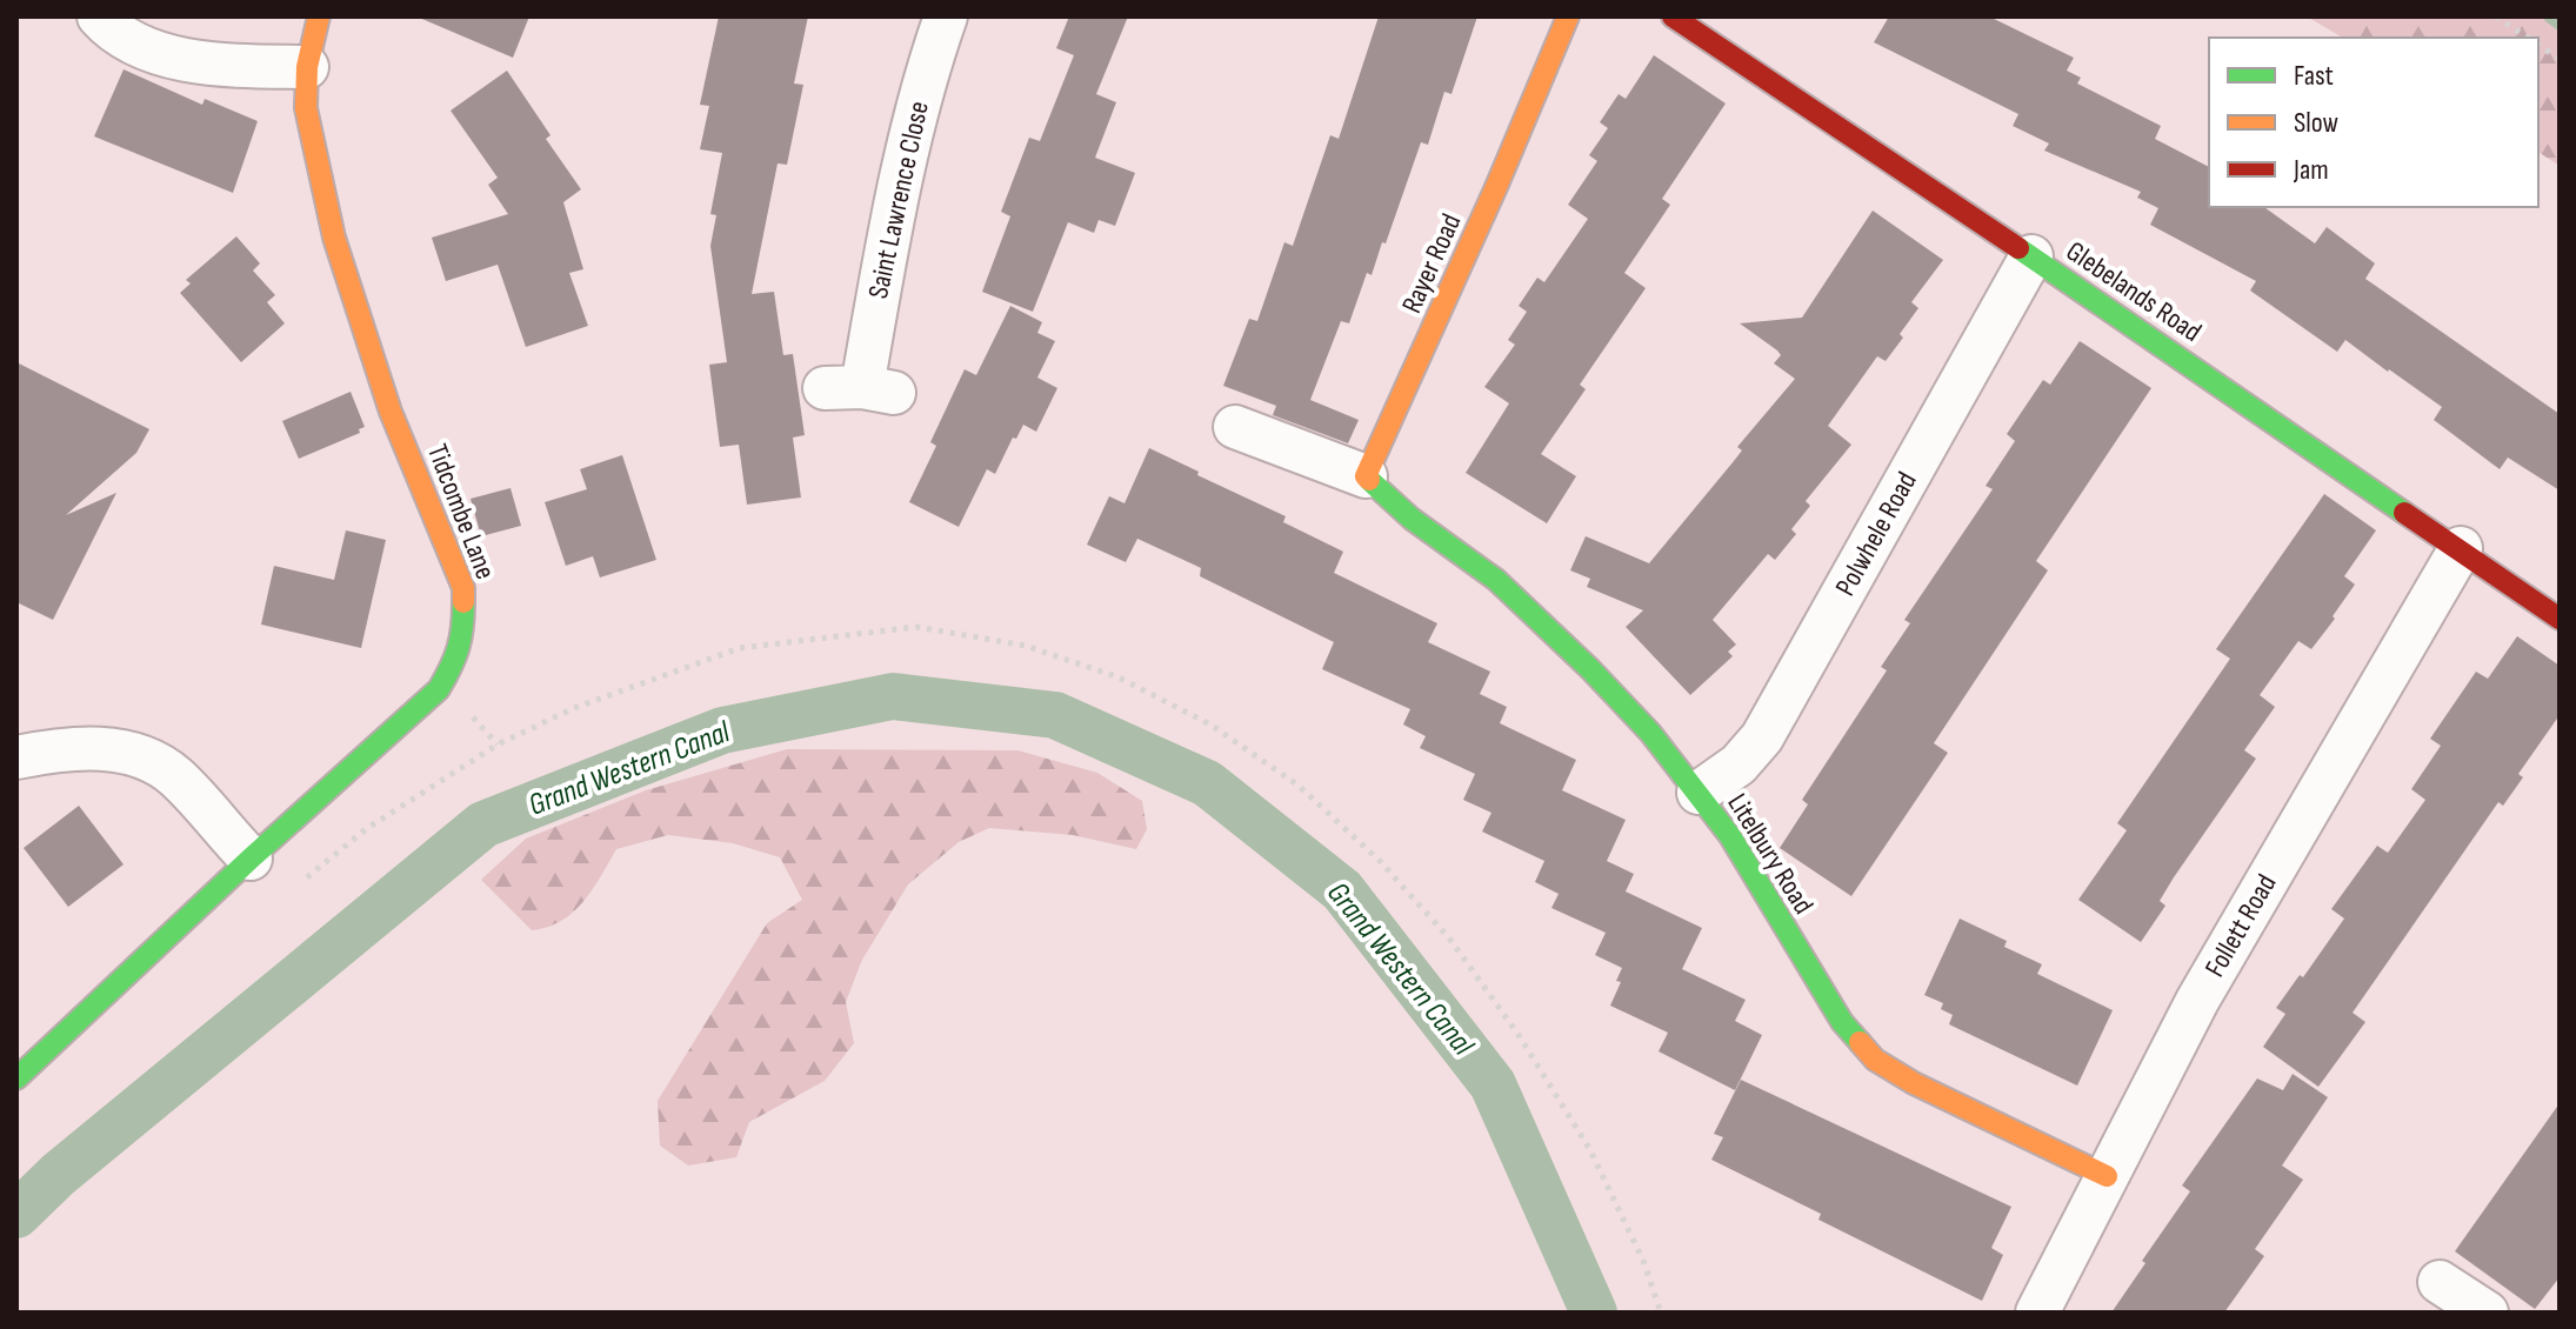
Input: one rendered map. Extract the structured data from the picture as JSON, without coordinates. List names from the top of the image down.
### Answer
{
  "streets": {
    "street": [
      "Saint Lawrence Close",
      "Rayer Road",
      "Glebelands Road",
      "Tidcombe Lane",
      "Polwhele Road",
      "Litelbury Road",
      "Follett Road"
    ]
  },
  "crossings": [
    ["Rayer Road", "Litelbury Road"],
    ["Glebelands Road", "Polwhele Road"],
    ["Glebelands Road", "Follett Road"],
    ["Polwhele Road", "Litelbury Road"],
    ["Litelbury Road", "Follett Road"]
  ],
  "water": ["Grand Western Canal"],
  "legend": ["Fast", "Slow", "Jam"]
}
